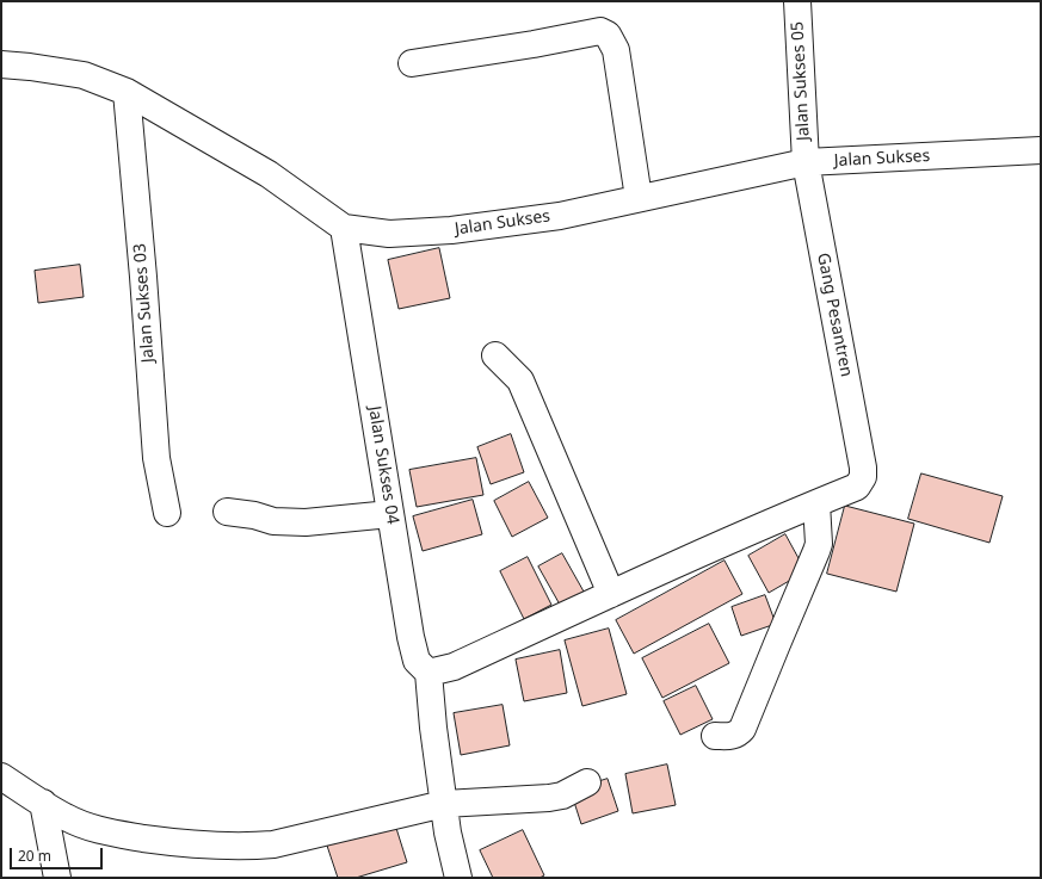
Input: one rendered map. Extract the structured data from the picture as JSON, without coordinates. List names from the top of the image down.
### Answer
{
  "streets": {
    "street": [
      "Jalan Sukses 05",
      "Jalan Sukses",
      "Jalan Sukses 03",
      "Gang Pesantren",
      "Jalan Sukses 04"
    ]
  },
  "crossings": [
    ["Jalan Sukses 05", "Jalan Sukses"],
    ["Jalan Sukses 05", "Gang Pesantren"],
    ["Jalan Sukses", "Jalan Sukses 03"],
    ["Jalan Sukses", "Gang Pesantren"],
    ["Jalan Sukses", "Jalan Sukses 04"]
  ],
  "scale_bar": "20 m"
}
